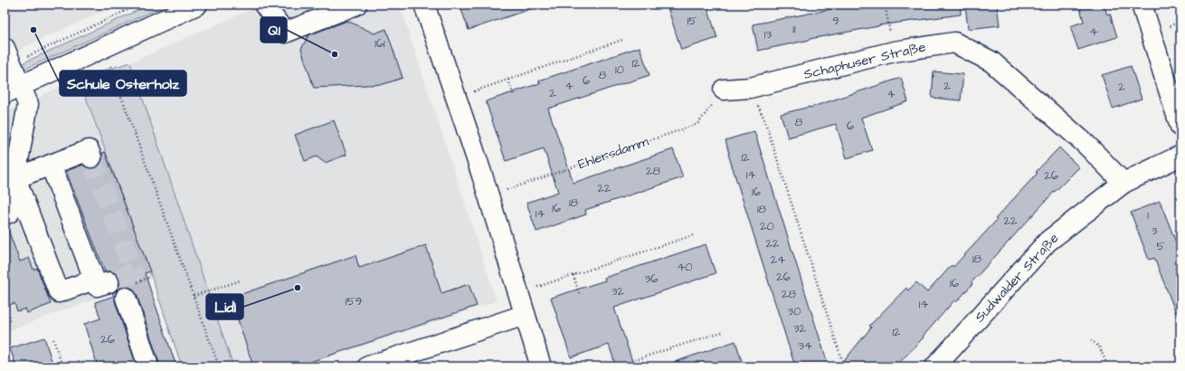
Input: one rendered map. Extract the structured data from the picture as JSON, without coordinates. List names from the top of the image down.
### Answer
{
  "streets": {
    "street": ["Schaphuser Straße", "Sudwalder Straße"],
    "path": ["Ehlersdamm"]
  },
  "crossings": [
    ["Schaphuser Straße", "Ehlersdamm"],
    ["Schaphuser Straße", "Sudwalder Straße"]
  ],
  "places": ["Schule Osterholz", "Q1", "Lidl"],
  "house_numbers": [
    "15",
    "9",
    "11",
    "4",
    "13",
    "161",
    "12",
    "10",
    "8",
    "6",
    "4",
    "2",
    "2",
    "2",
    "4",
    "8",
    "6",
    "12",
    "28",
    "14",
    "26",
    "22",
    "16",
    "18",
    "16",
    "18",
    "14",
    "1",
    "22",
    "20",
    "3",
    "22",
    "5",
    "18",
    "24",
    "40",
    "26",
    "36",
    "16",
    "32",
    "28",
    "159",
    "14",
    "30",
    "32",
    "12",
    "26",
    "34"
  ]
}
